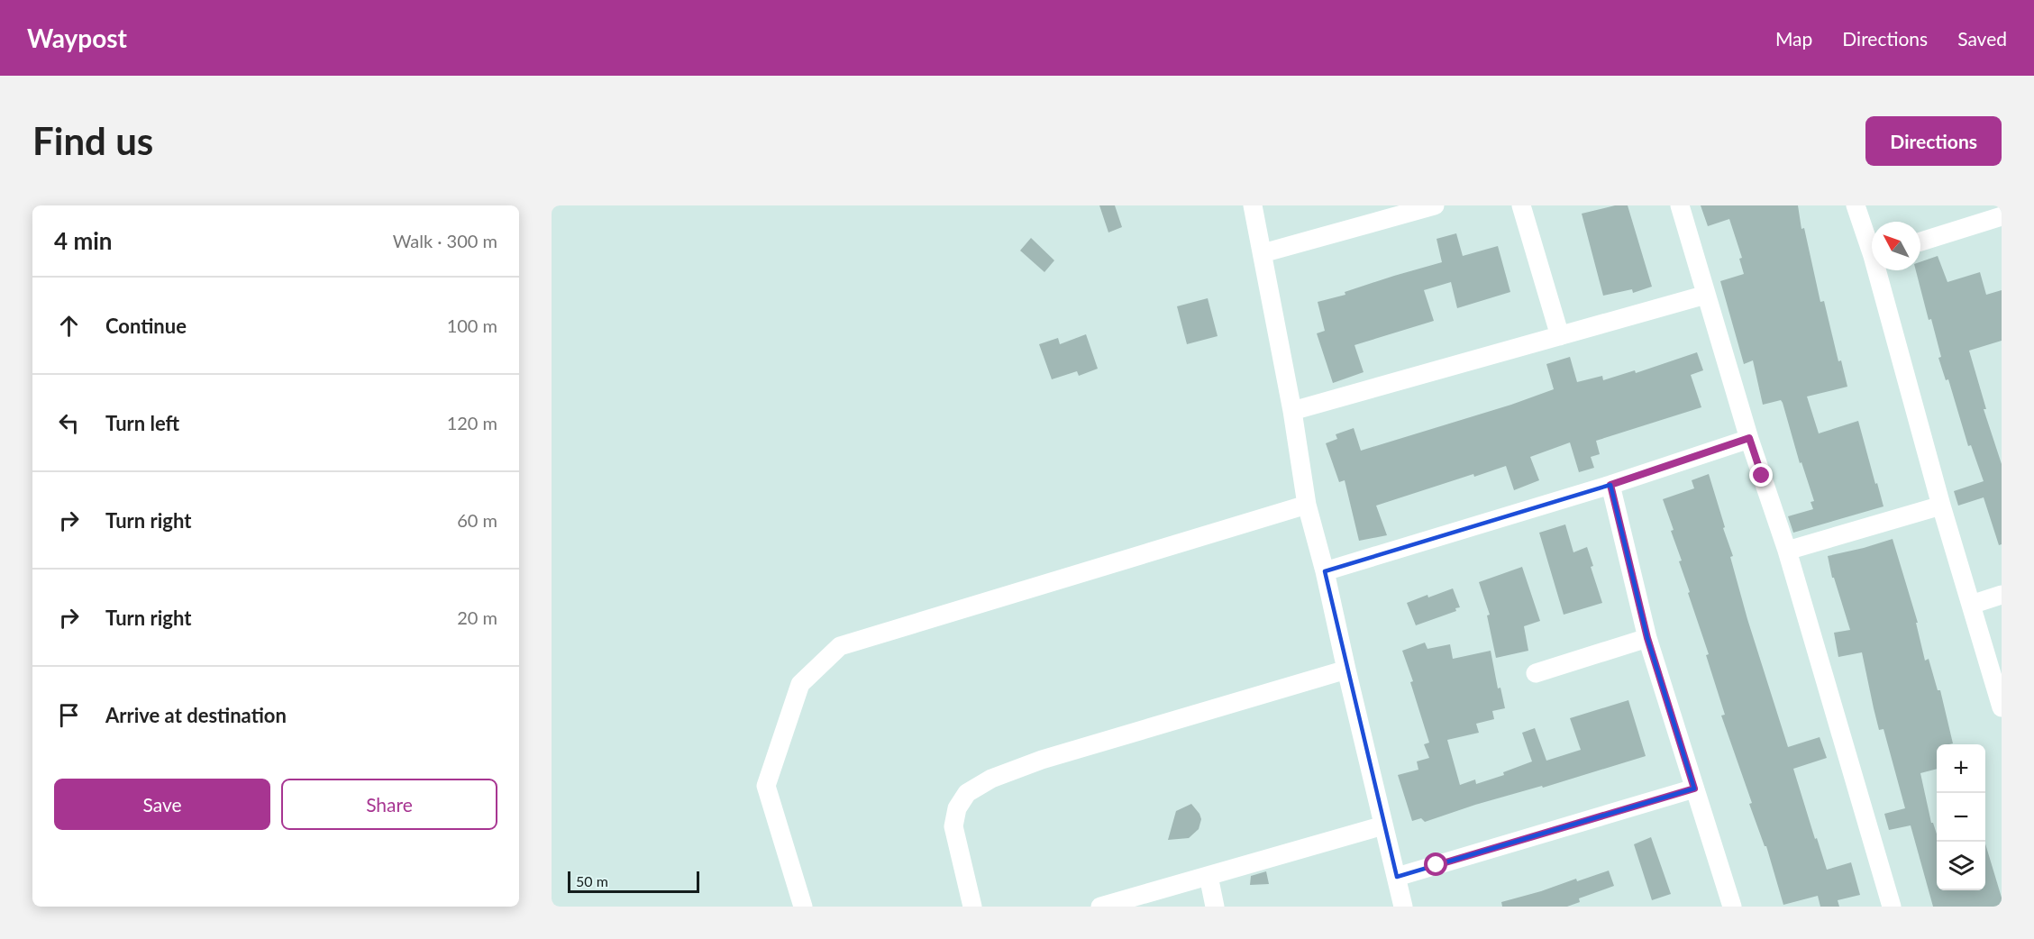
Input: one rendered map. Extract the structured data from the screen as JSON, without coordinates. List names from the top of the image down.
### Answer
{
  "scale_bar": "50 m",
  "north": "top left",
  "page": {
    "header": "Waypost",
    "nav": ["Map", "Directions", "Saved"],
    "buttons": [
      "Directions",
      ["Save", "Share"]
    ],
    "title": "Find us",
    "heading": ["4 min", "Walk · 300 m"],
    "list": [
      ["Continue", "100 m"],
      ["Turn left", "120 m"],
      ["Turn right", "60 m"],
      ["Turn right", "20 m"],
      "Arrive at destination"
    ],
    "map_buttons": ["+", "−"],
    "scale": "50 m"
  }
}
